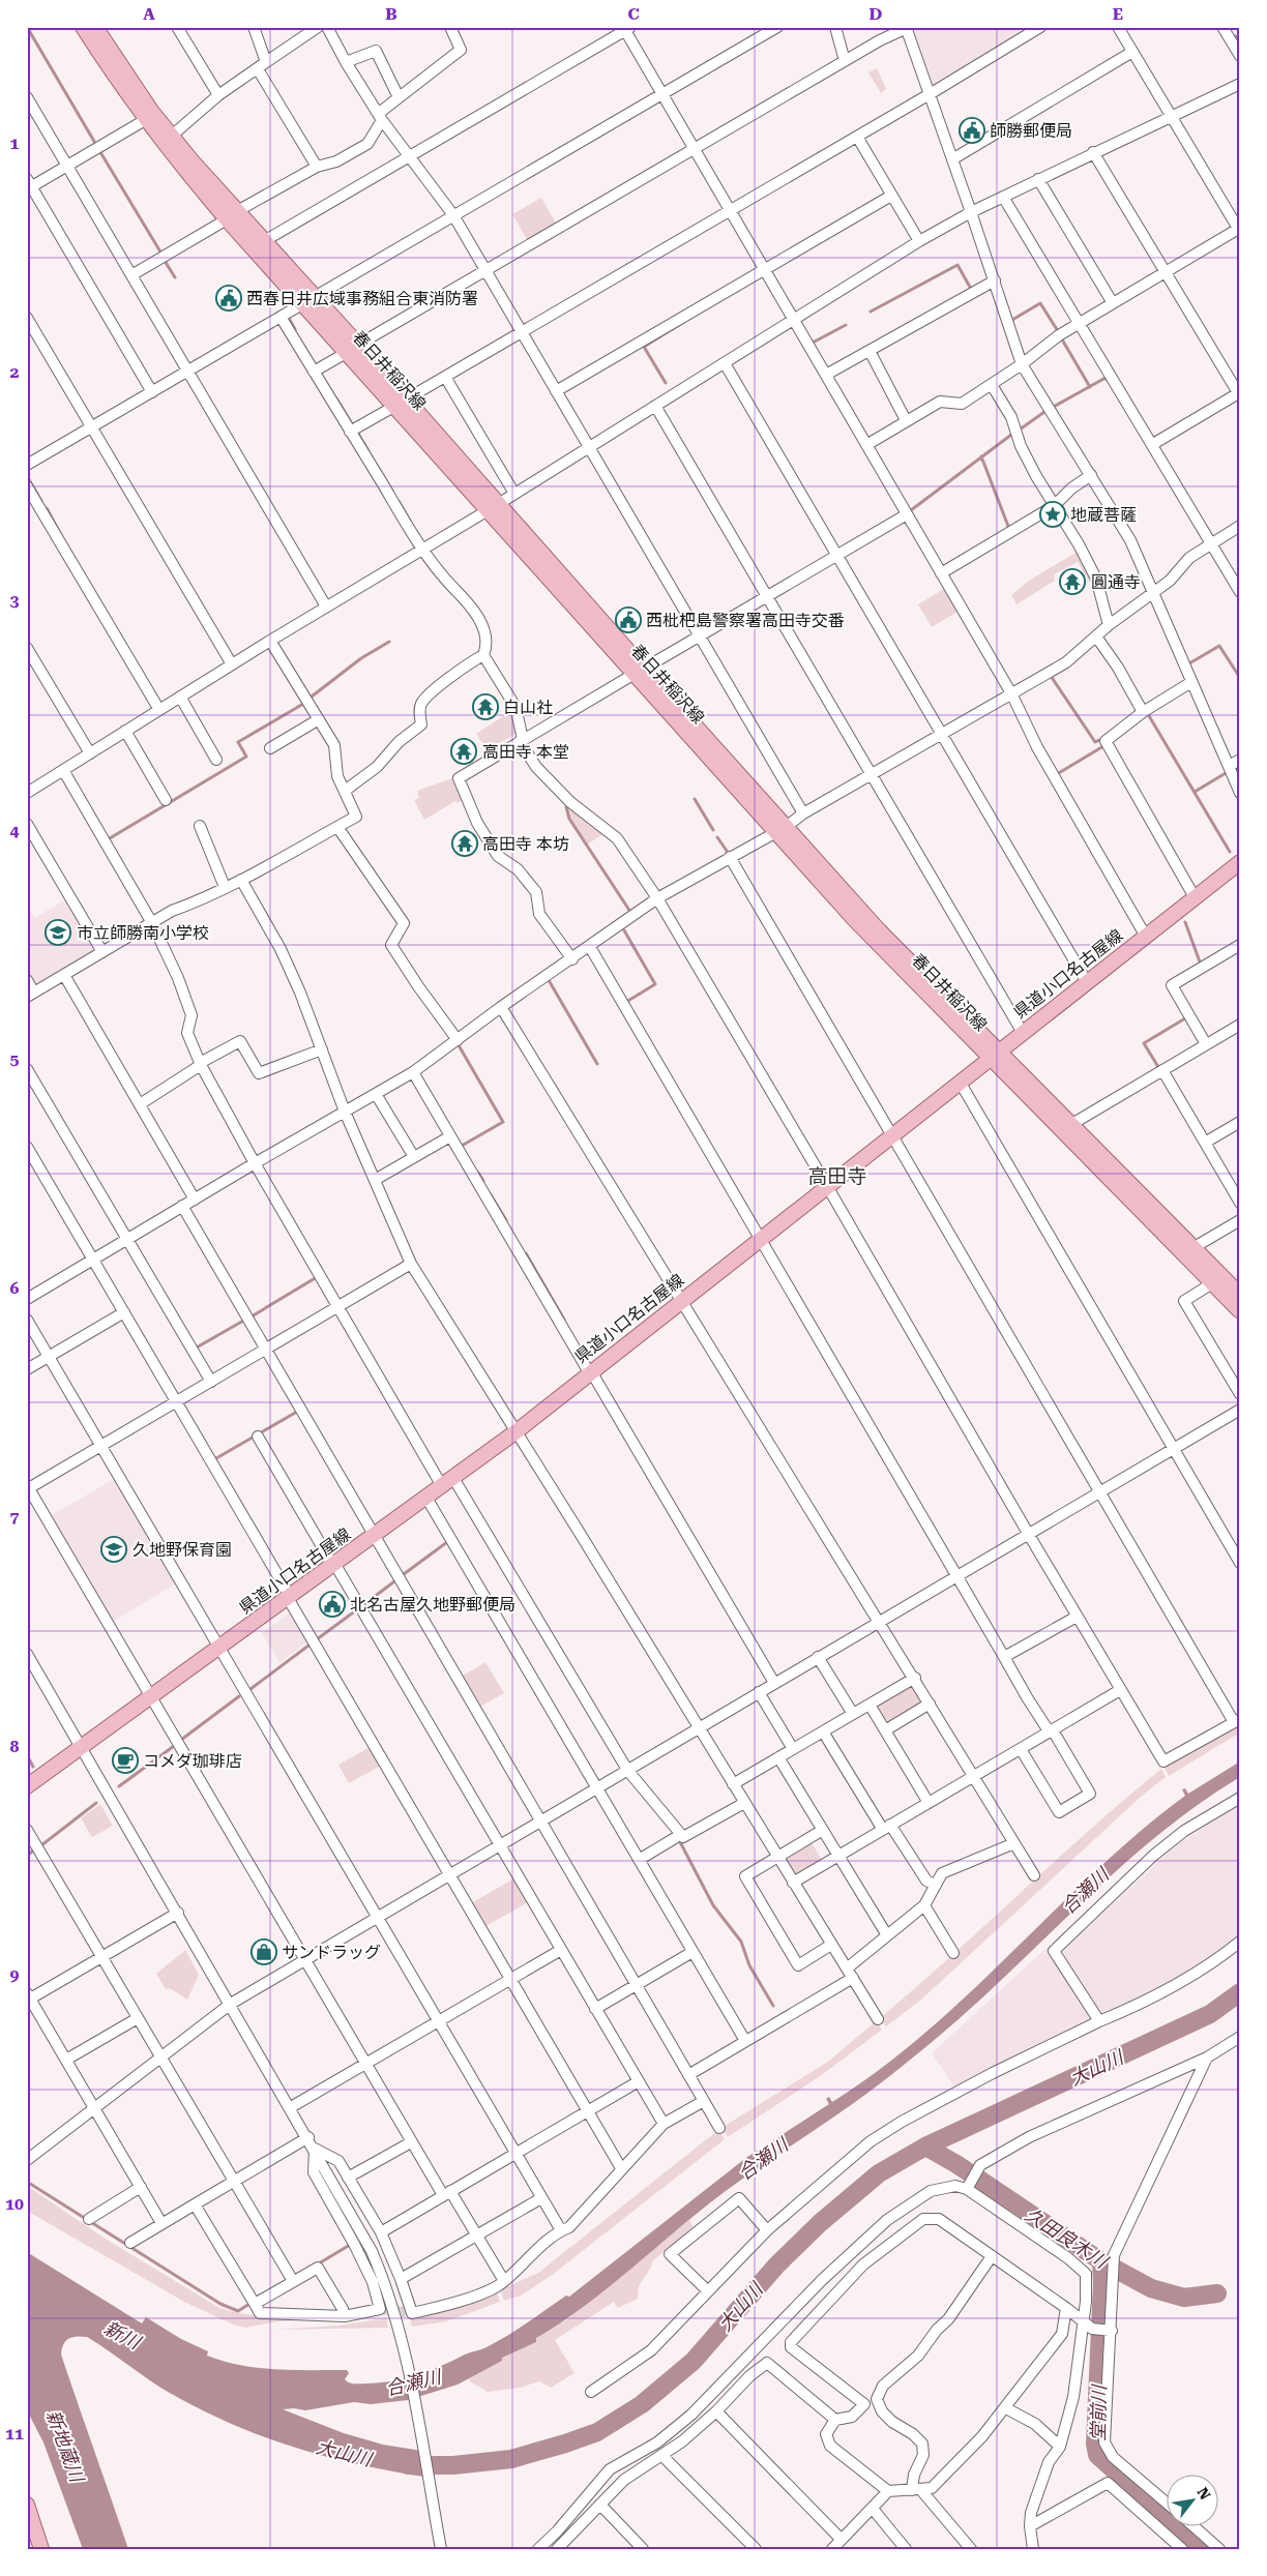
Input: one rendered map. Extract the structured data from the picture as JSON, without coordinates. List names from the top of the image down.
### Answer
{
  "streets": {
    "main road": ["春日井稲沢線", "県道小口名古屋線"]
  },
  "crossings": [
    ["春日井稲沢線", "県道小口名古屋線"]
  ],
  "districts": ["高田寺"],
  "water": [
    "合瀬川",
    "大山川",
    "久田良木川",
    "新川",
    "堂前川",
    "新地蔵川"
  ],
  "places": {
    "public building": [
      "師勝郵便局",
      "西春日井広域事務組合東消防署",
      "西枇杷島警察署高田寺交番",
      "北名古屋久地野郵便局"
    ],
    "place": ["地蔵菩薩"],
    "temple": [
      "圓通寺",
      "白山社",
      "高田寺 本堂",
      "高田寺 本坊"
    ],
    "school or university": ["市立師勝南小学校", "久地野保育園"],
    "cafe": ["コメダ珈琲店"],
    "shop": ["サンドラッグ"]
  },
  "north": "top right",
  "grid": {
    "columns": [
      "A",
      "B",
      "C",
      "D",
      "E"
    ],
    "rows": [
      "1",
      "2",
      "3",
      "4",
      "5",
      "6",
      "7",
      "8",
      "9",
      "10",
      "11"
    ]
  }
}
